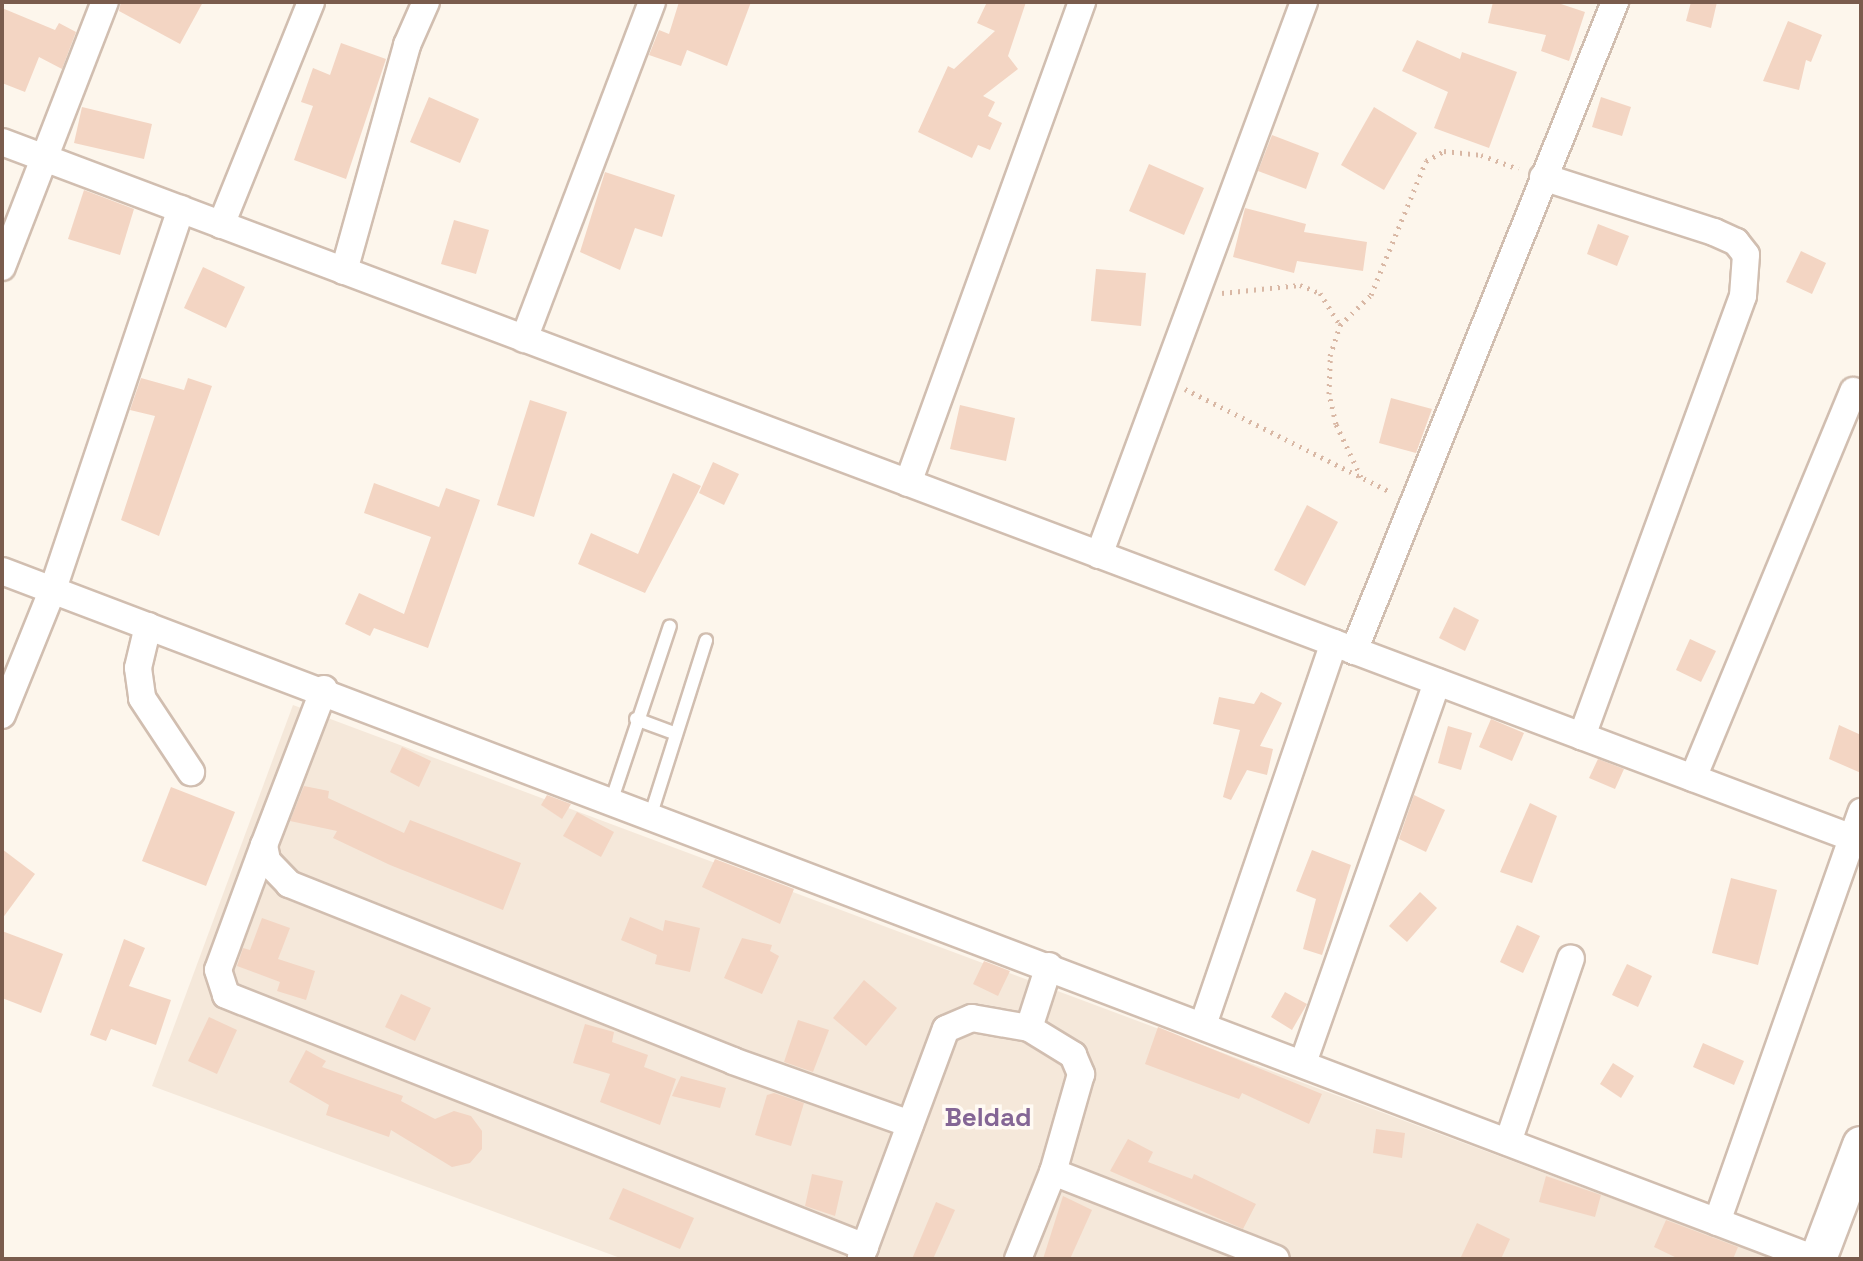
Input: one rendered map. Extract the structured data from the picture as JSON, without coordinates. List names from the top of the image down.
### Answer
{
  "districts": ["Beldad"]
}
